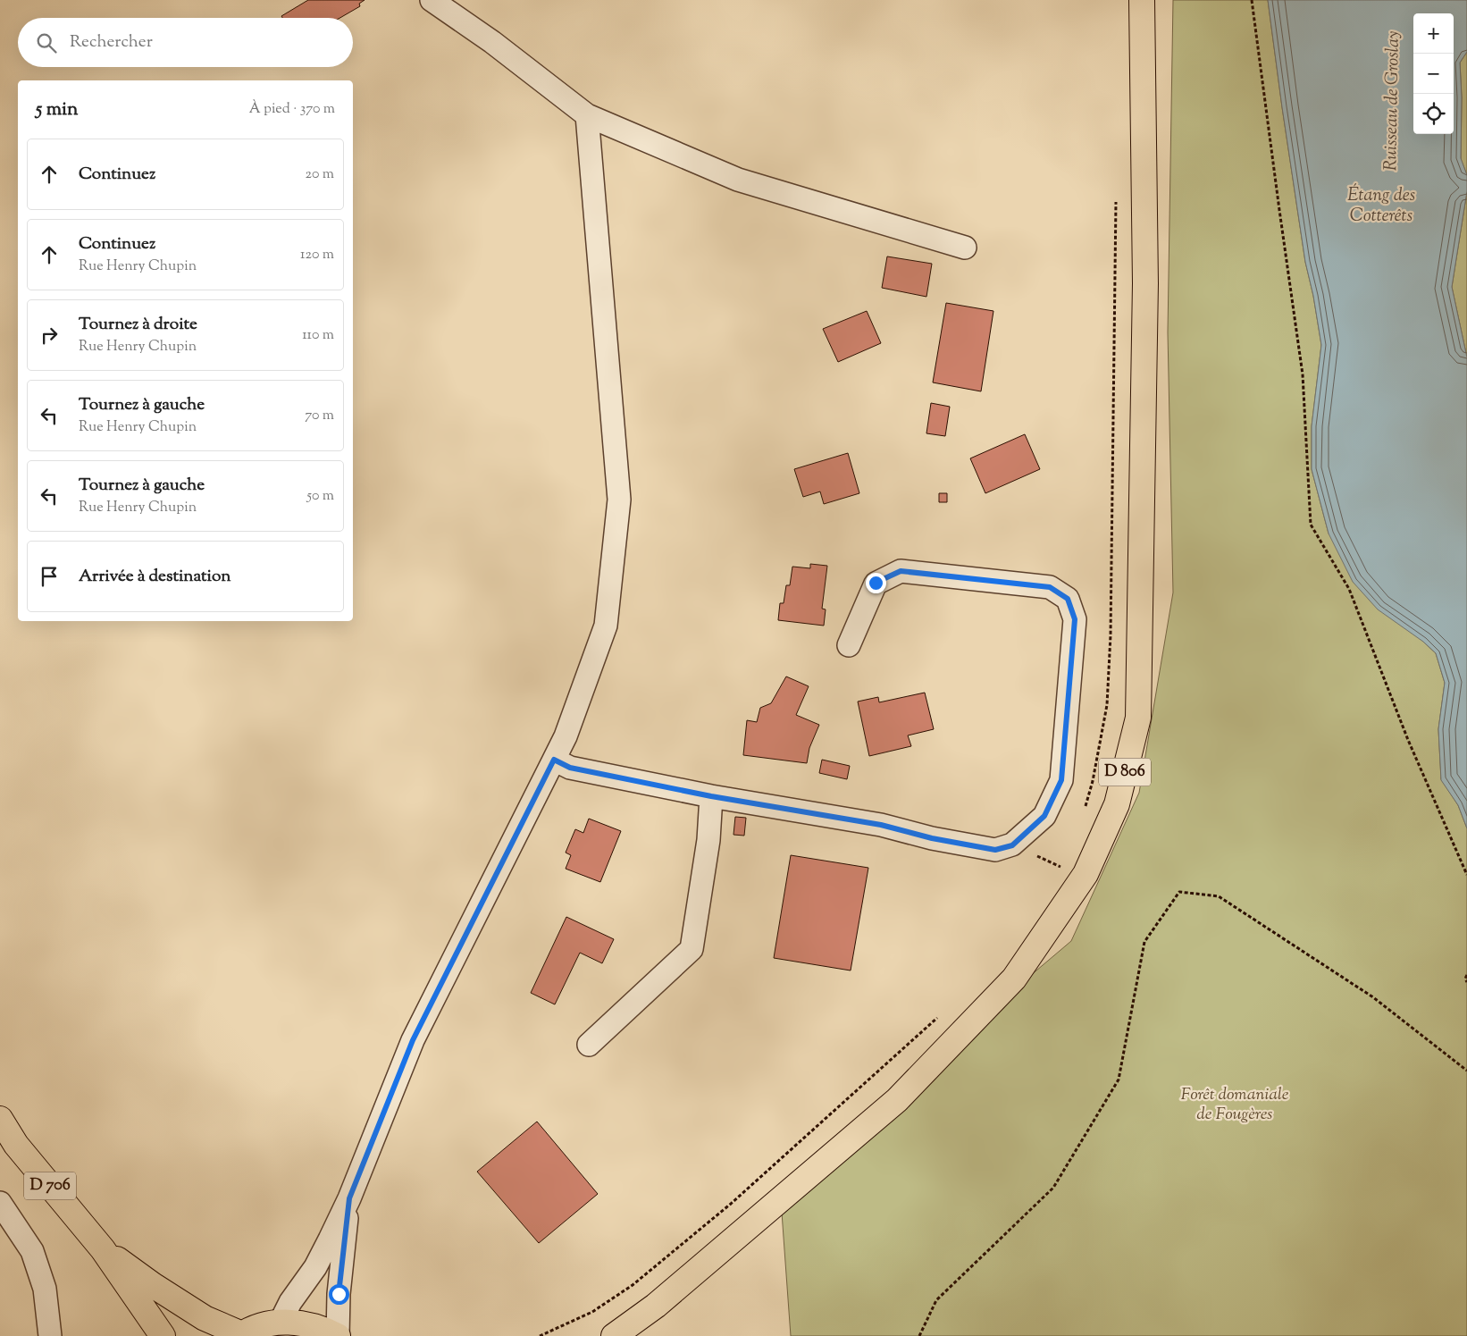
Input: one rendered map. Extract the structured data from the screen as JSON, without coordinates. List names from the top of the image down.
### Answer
{
  "streets": {
    "main road": ["D 806", "D 706"]
  },
  "water": ["Ruisseau de Groslay", "Étang des Cotterêts"],
  "parks": ["Forêt domaniale de Fougères"],
  "page": {
    "map_buttons": ["+", "−"],
    "search": "Rechercher",
    "heading": ["5 min", "À pied · 370 m"],
    "list": [
      ["Continuez", "20 m"],
      ["Continuez", "Rue Henry Chupin", "120 m"],
      ["Tournez à droite", "Rue Henry Chupin", "110 m"],
      ["Tournez à gauche", "Rue Henry Chupin", "70 m"],
      ["Tournez à gauche", "Rue Henry Chupin", "50 m"],
      "Arrivée à destination"
    ]
  }
}
